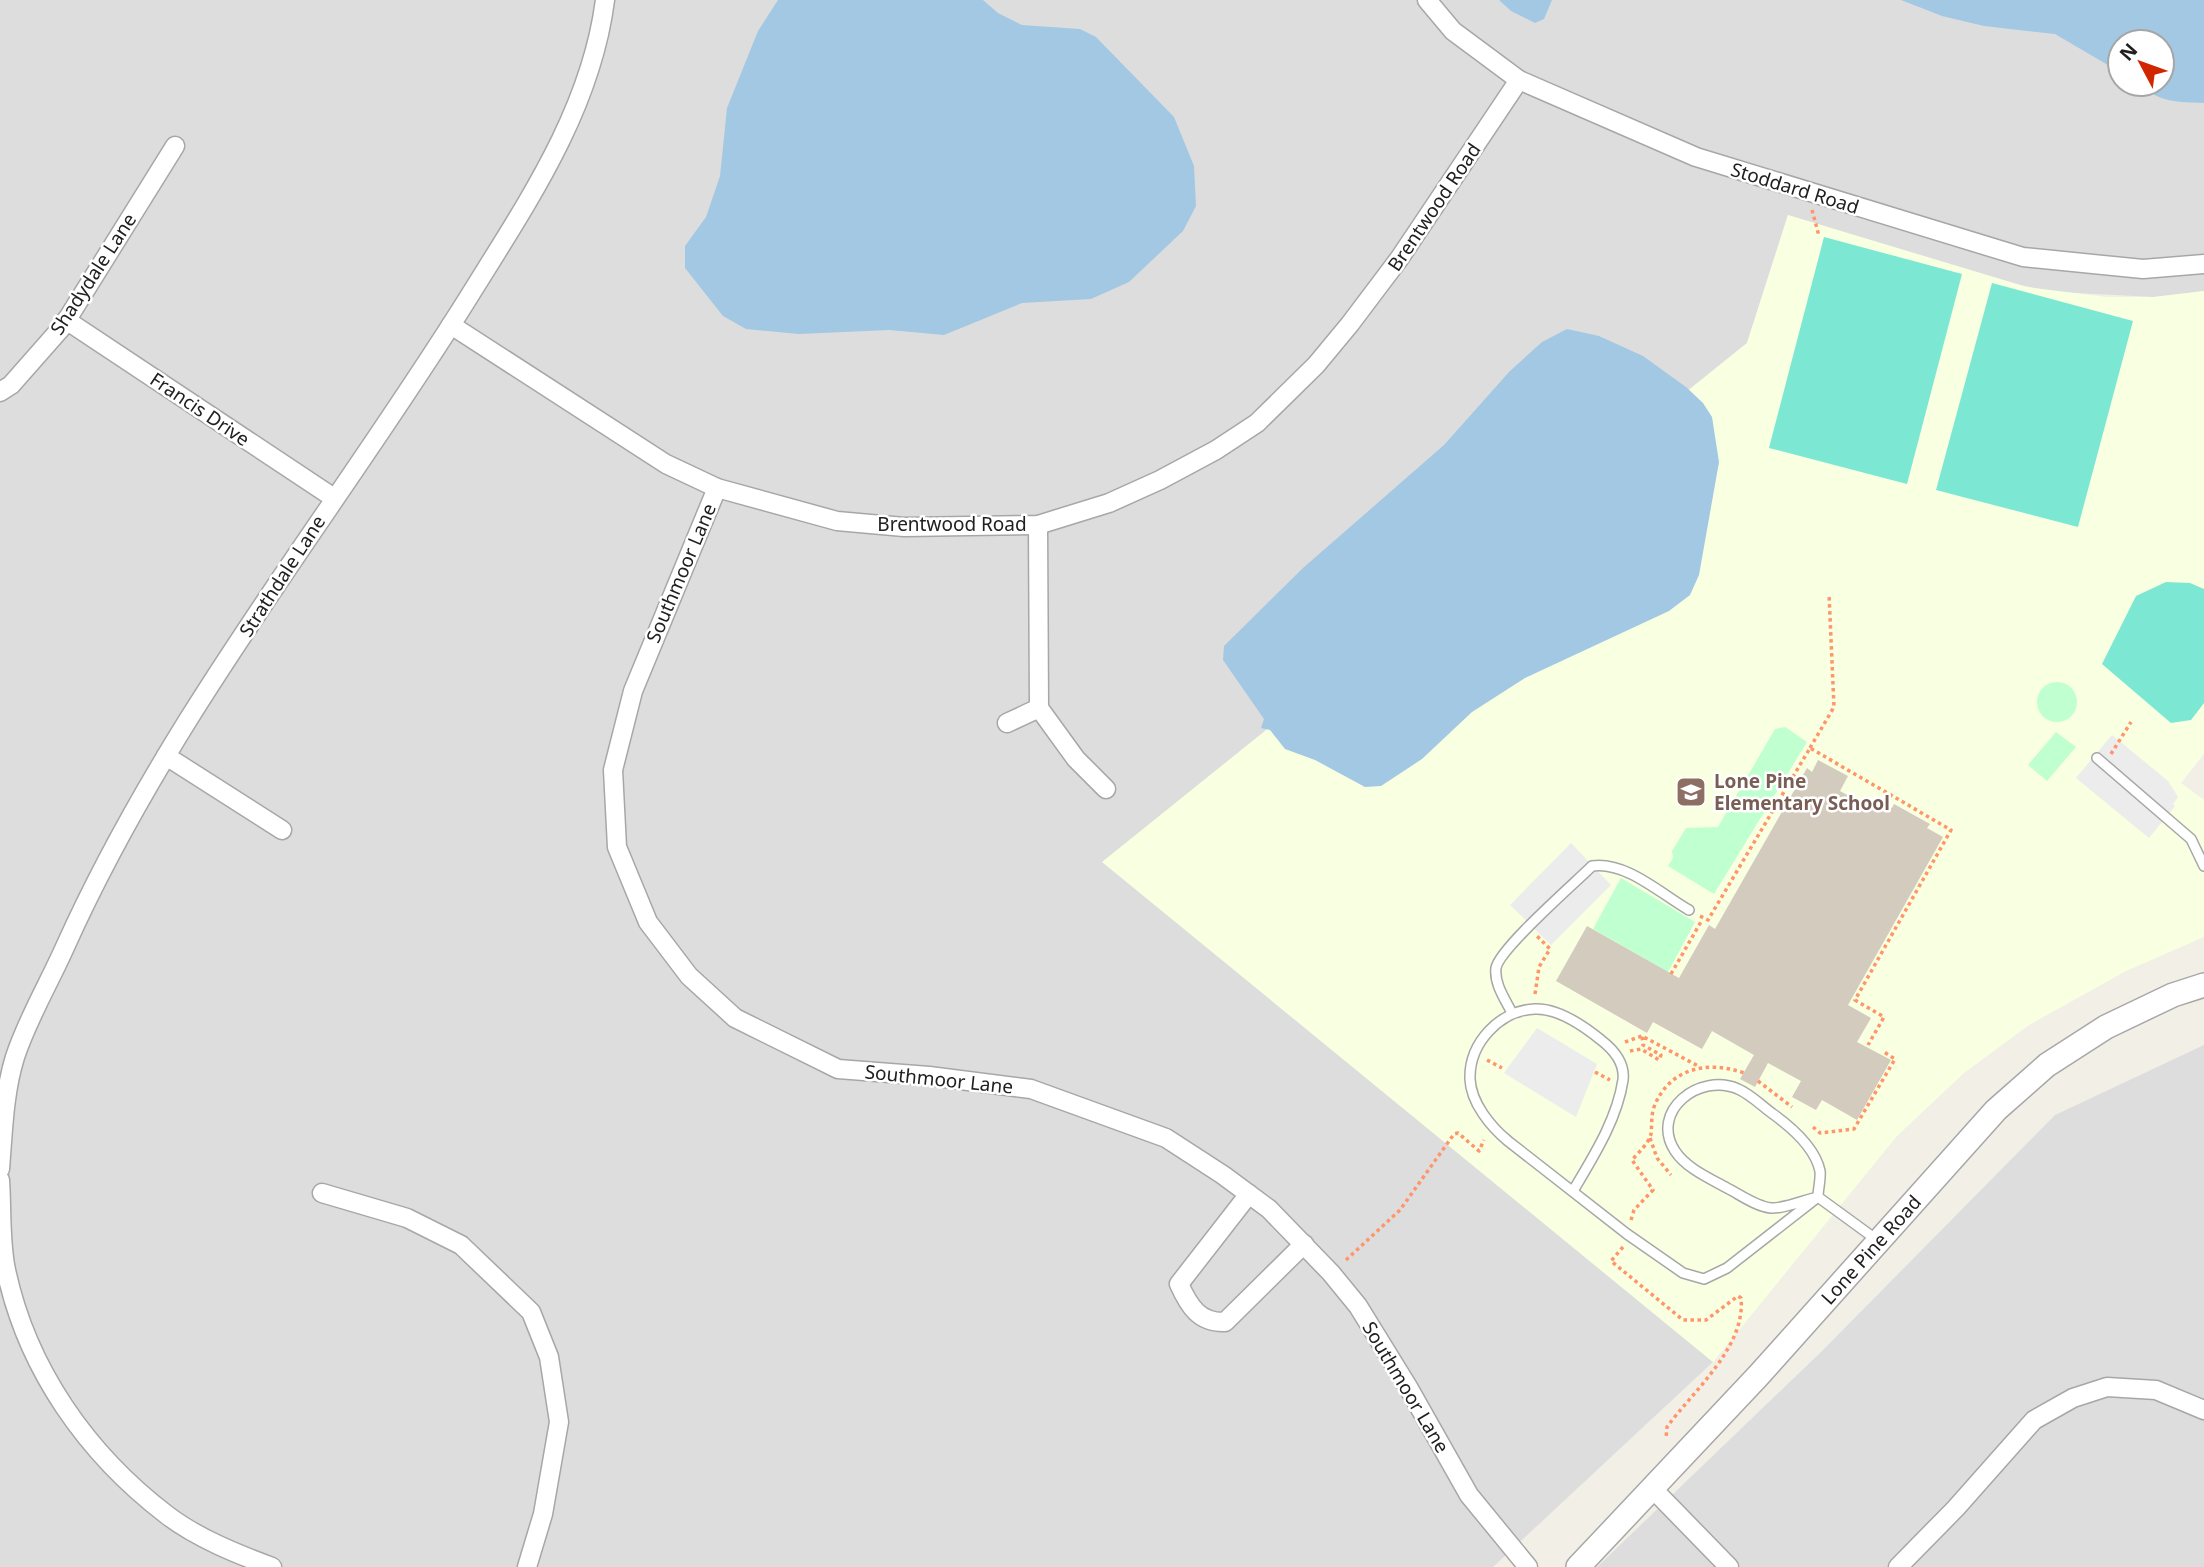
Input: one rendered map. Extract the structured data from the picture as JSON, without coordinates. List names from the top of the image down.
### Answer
{
  "streets": {
    "street": [
      "Stoddard Road",
      "Brentwood Road",
      "Shadydale Lane",
      "Francis Drive",
      "Southmoor Lane",
      "Strathdale Lane",
      "Lone Pine Road"
    ]
  },
  "crossings": [
    ["Stoddard Road", "Brentwood Road"],
    ["Brentwood Road", "Southmoor Lane"],
    ["Brentwood Road", "Strathdale Lane"],
    ["Shadydale Lane", "Francis Drive"],
    ["Francis Drive", "Strathdale Lane"]
  ],
  "places": {
    "school or university": ["Lone Pine Elementary School"]
  },
  "north": "top left"
}
